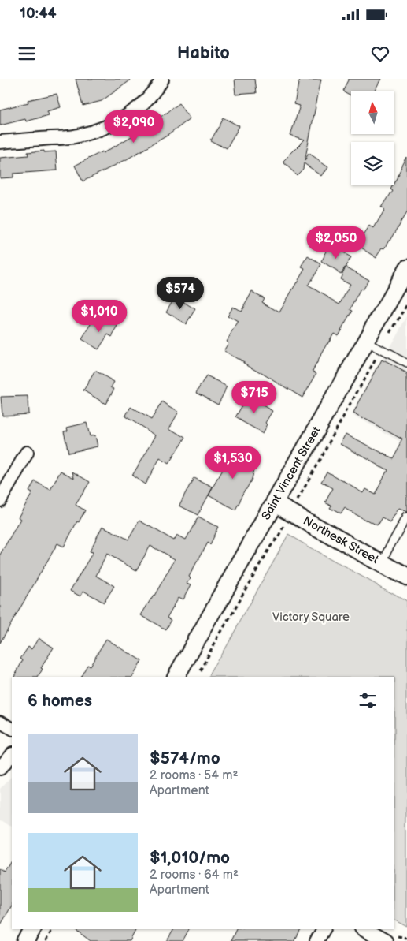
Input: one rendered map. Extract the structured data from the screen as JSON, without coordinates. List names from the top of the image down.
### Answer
{
  "streets": {
    "street": ["Saint Vincent Street", "Northesk Street"]
  },
  "crossings": [
    ["Saint Vincent Street", "Northesk Street"]
  ],
  "parks": ["Victory Square"],
  "north": "top",
  "page": {
    "status": "10:44",
    "header": "Habito",
    "price": [
      "$2,090",
      "$2,050",
      "$574",
      "$1,010",
      "$715",
      "$1,530"
    ],
    "heading": "6 homes",
    "list": [
      {
        "name": "$574/mo",
        "note": "2 rooms · 54 m² · Apartment"
      },
      {
        "name": "$1,010/mo",
        "note": "2 rooms · 64 m² · Apartment"
      }
    ]
  }
}
